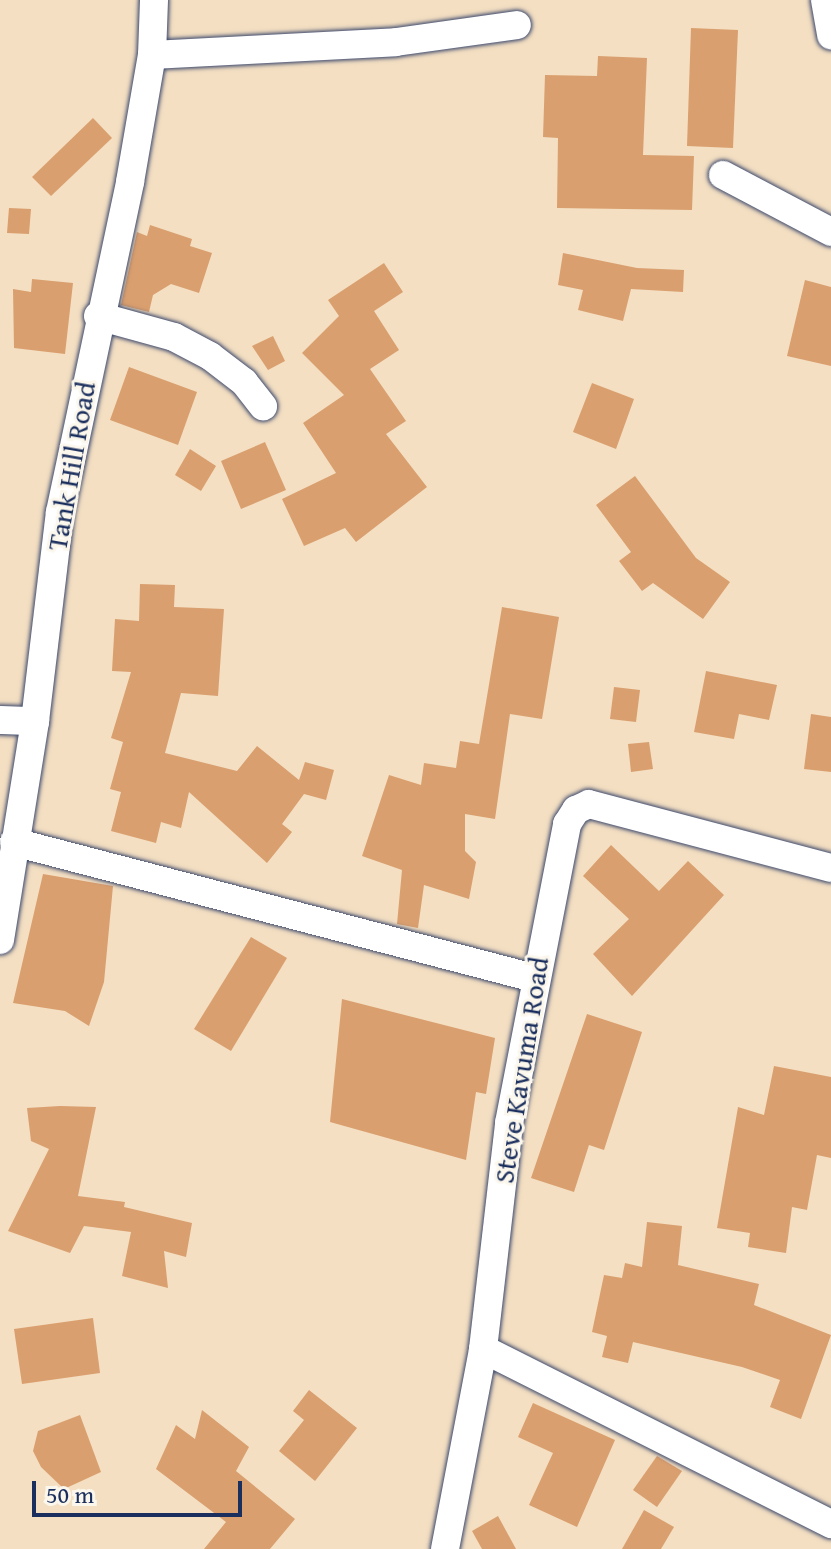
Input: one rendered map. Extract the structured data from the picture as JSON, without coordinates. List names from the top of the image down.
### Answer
{
  "streets": {
    "street": ["Tank Hill Road", "Steve Kavuma Road"]
  },
  "scale_bar": "50 m"
}
